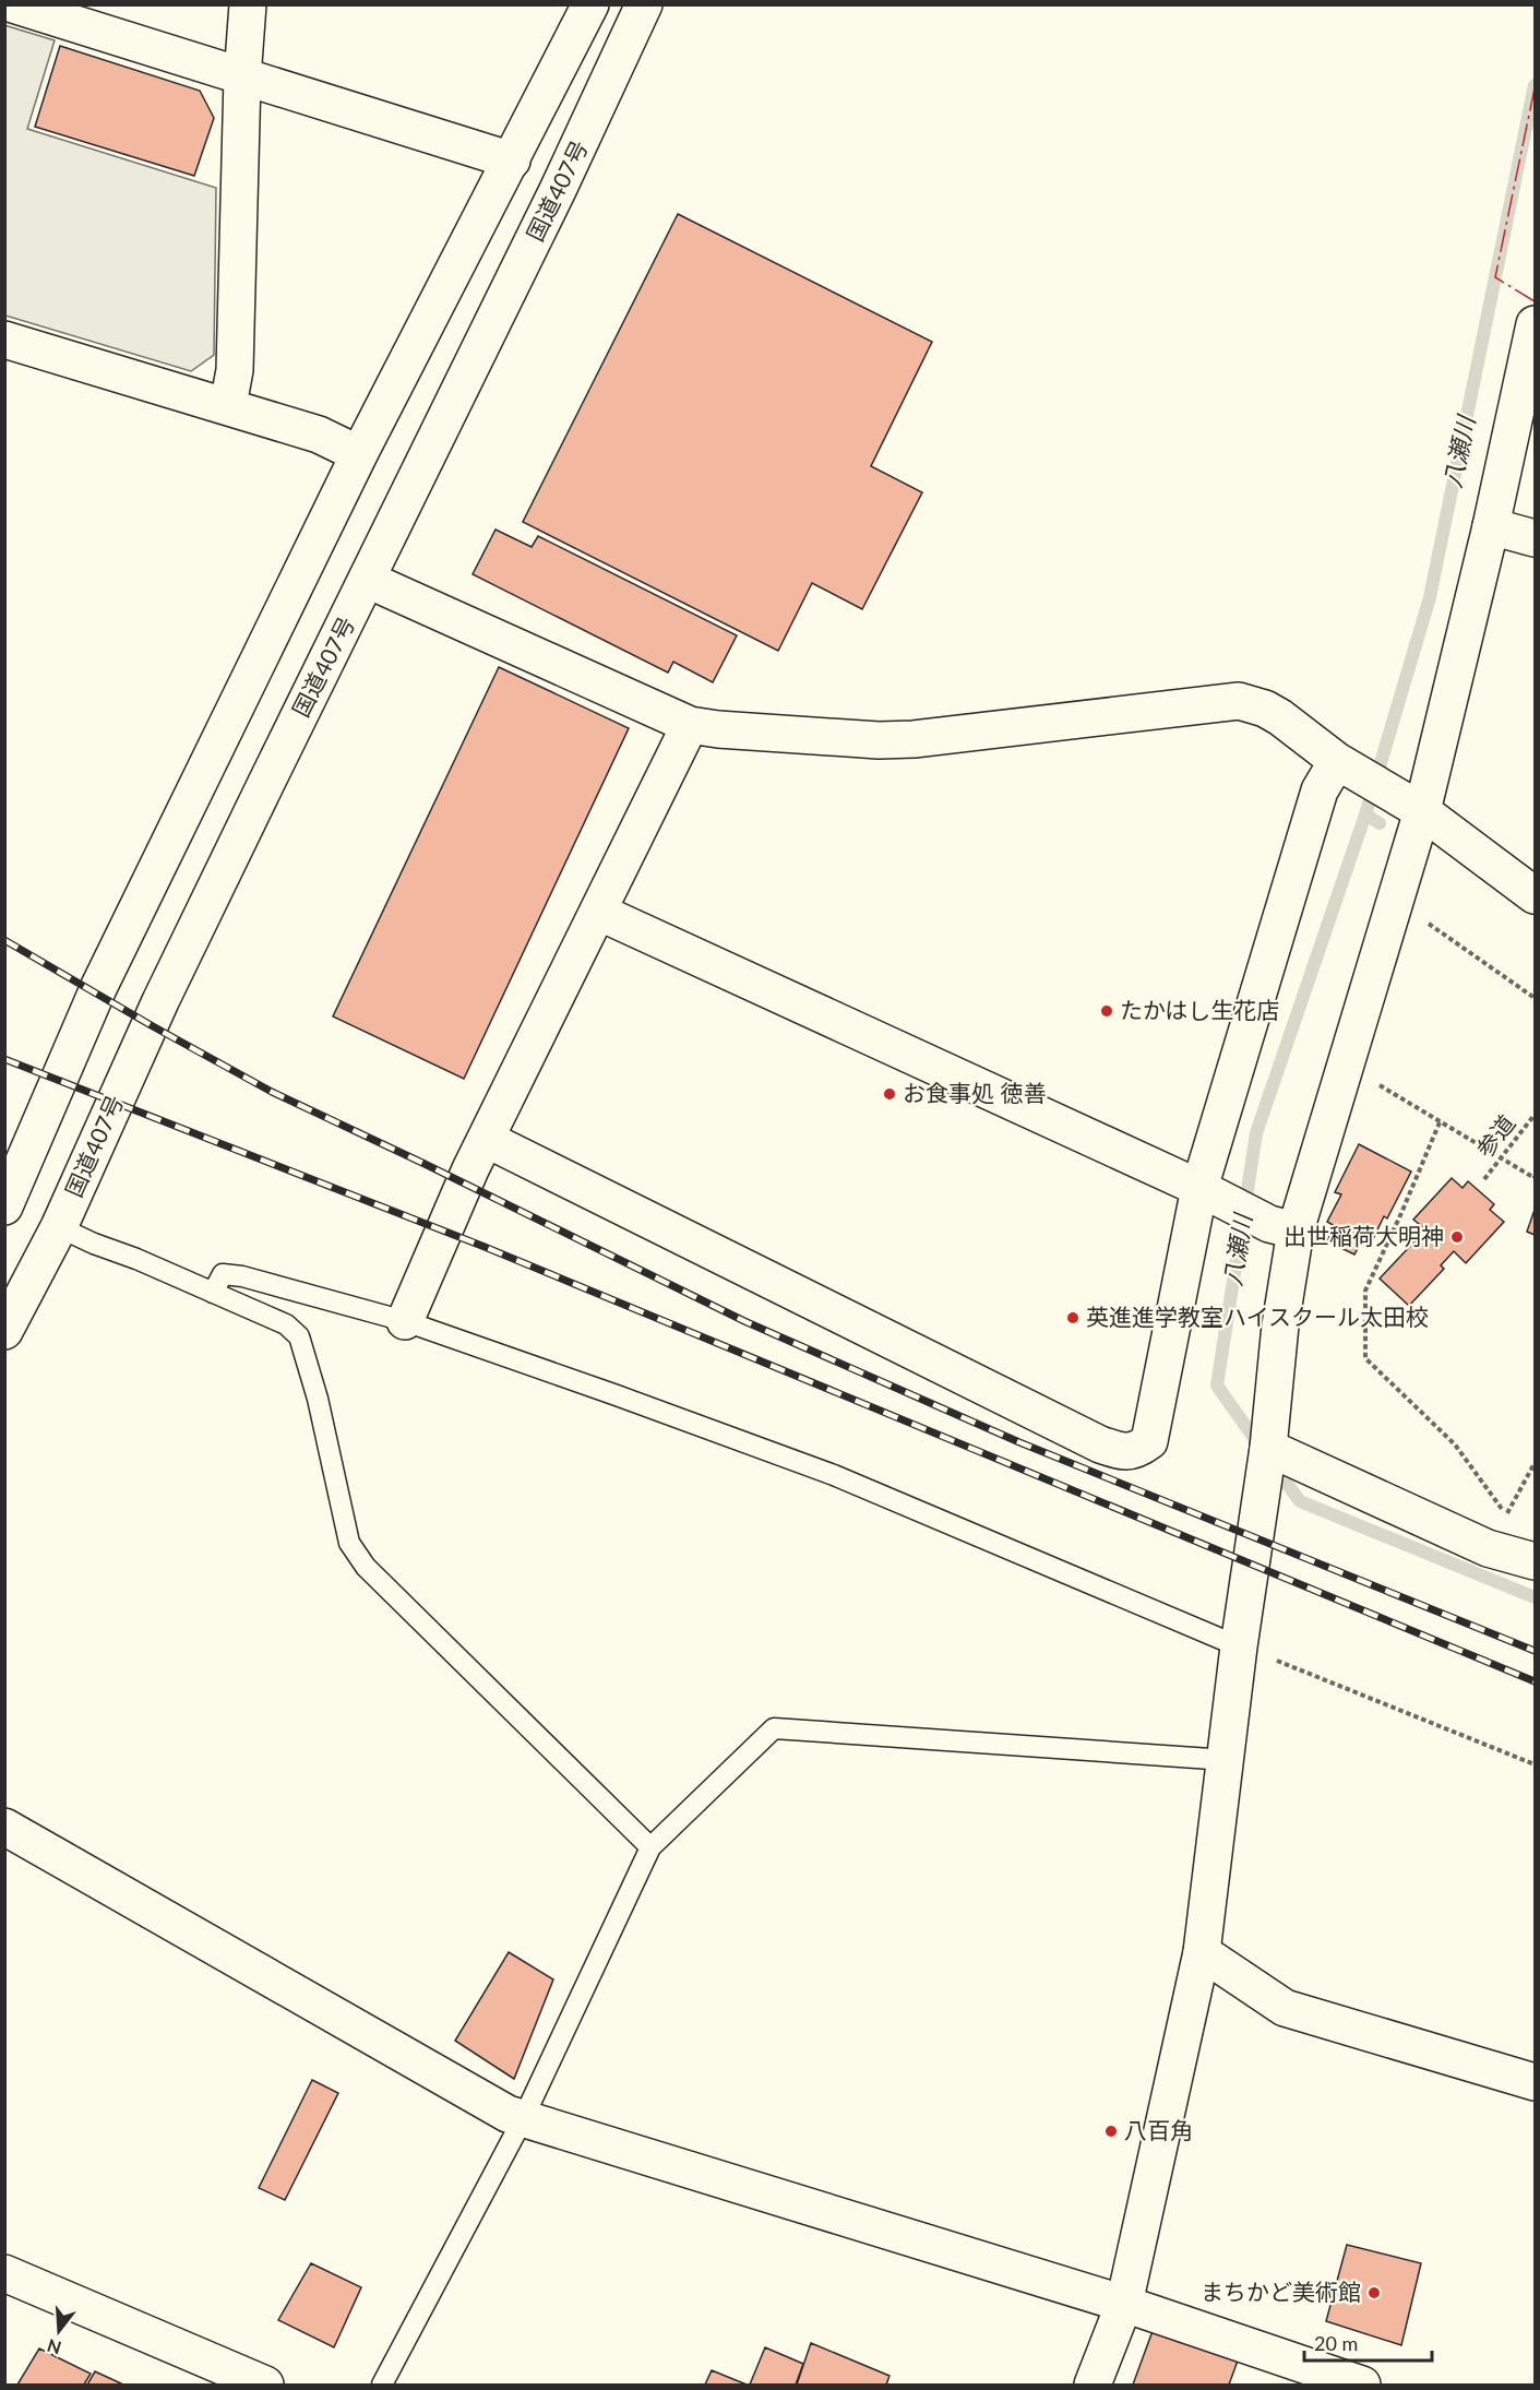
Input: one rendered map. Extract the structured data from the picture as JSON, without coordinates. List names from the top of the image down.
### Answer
{
  "streets": {
    "main road": ["国道407号"],
    "path": ["参道"]
  },
  "water": ["八瀬川"],
  "places": [
    "たかはし生花店",
    "お食事処 徳善",
    "出世稲荷大明神",
    "英進進学教室ハイスクール太田校",
    "八百角",
    "まちかど美術館"
  ],
  "scale_bar": "20 m",
  "north": "bottom"
}
